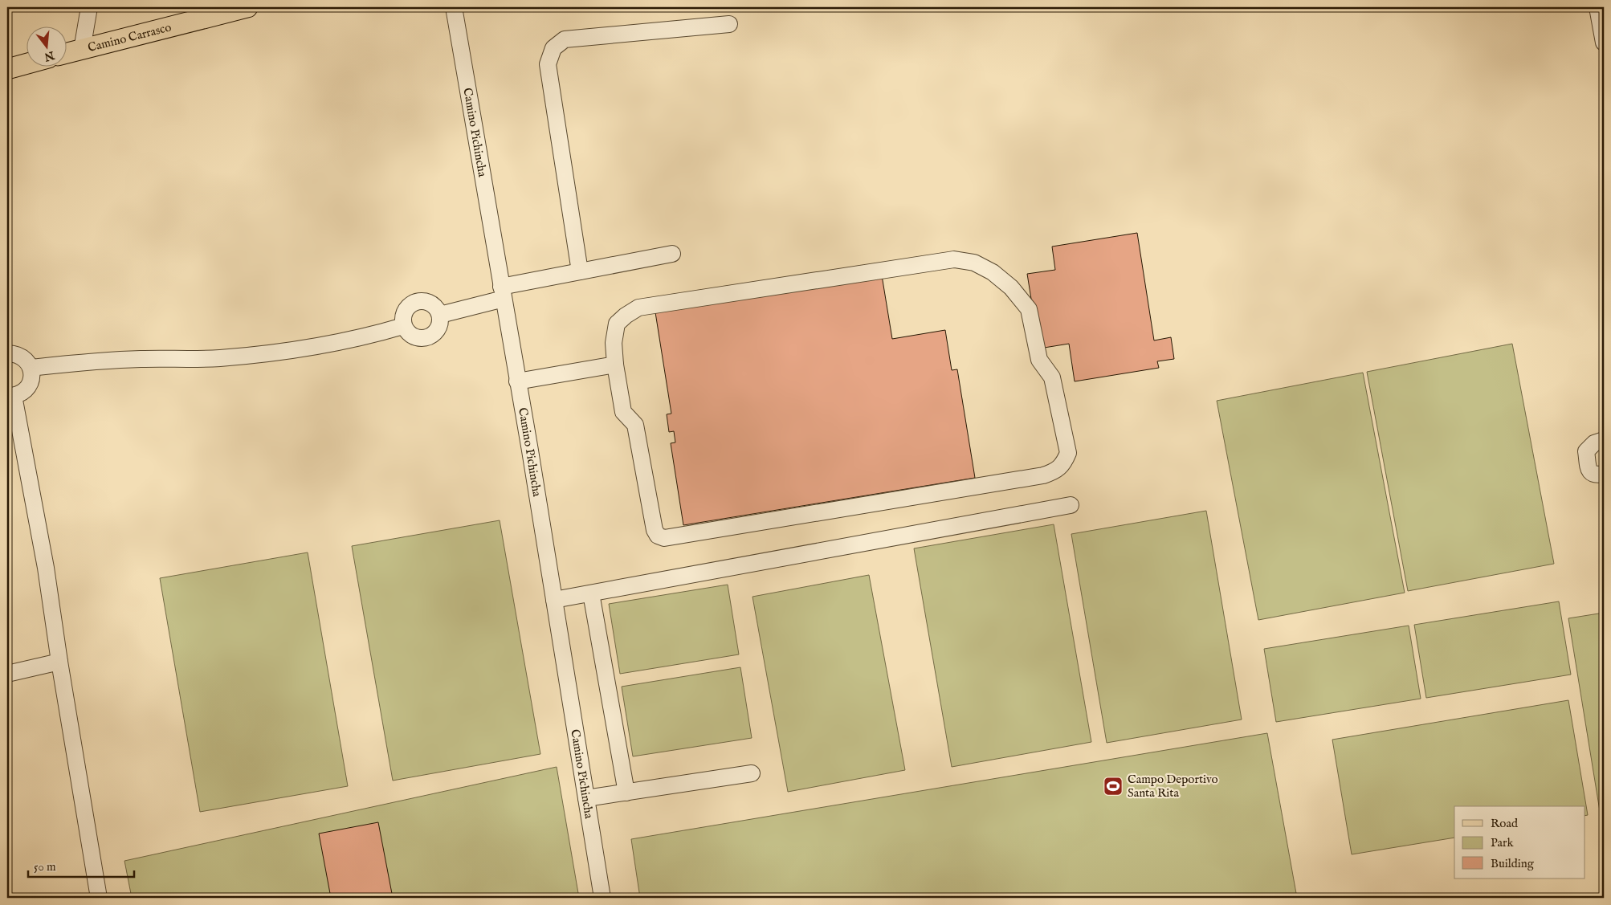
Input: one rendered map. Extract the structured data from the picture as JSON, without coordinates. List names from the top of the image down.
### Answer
{
  "streets": {
    "main road": ["Camino Carrasco"],
    "street": ["Camino Pichincha"]
  },
  "places": {
    "sports": ["Campo Deportivo Santa Rita"]
  },
  "legend": ["Road", "Park", "Building"],
  "scale_bar": "50 m",
  "north": "bottom"
}
